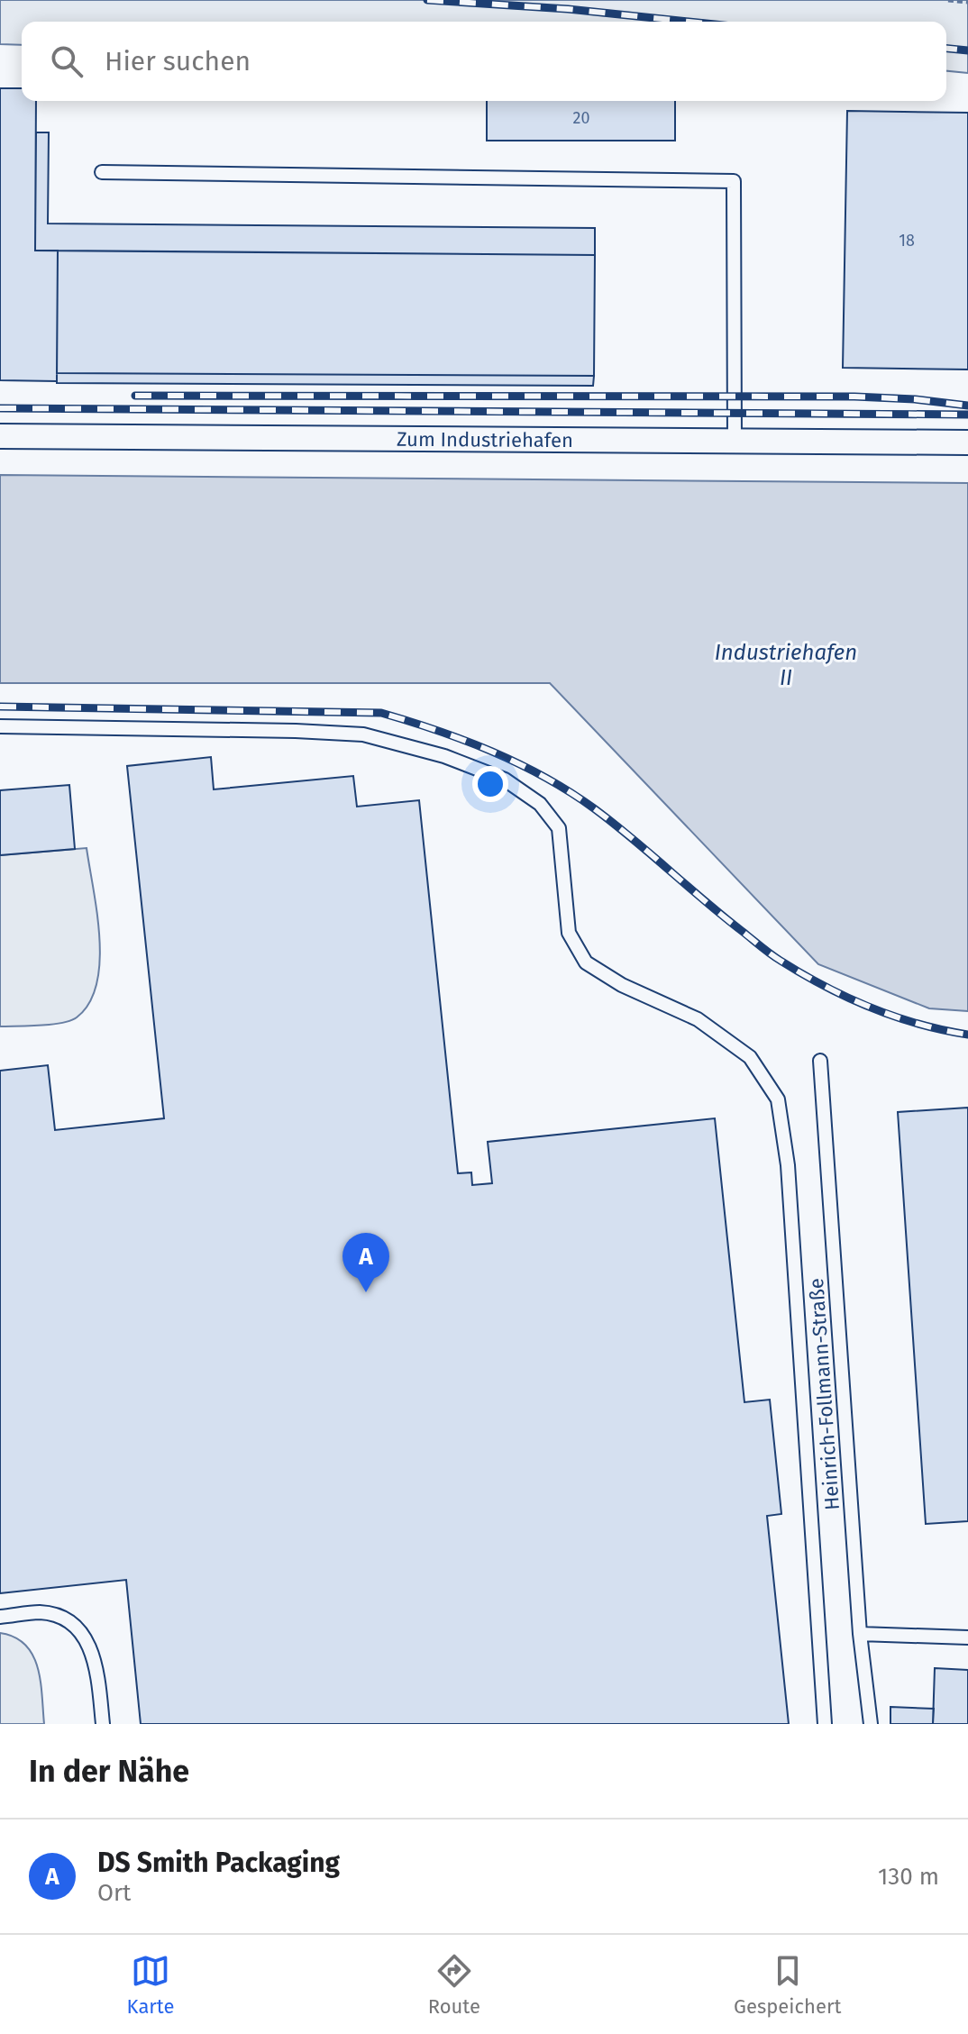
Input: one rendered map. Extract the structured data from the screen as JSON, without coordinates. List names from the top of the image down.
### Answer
{
  "streets": {
    "street": ["Zum Industriehafen"],
    "lane": ["Heinrich-Follmann-Straße"]
  },
  "water": ["Industriehafen II"],
  "house_numbers": ["20", "18"],
  "page": {
    "search": "Hier suchen",
    "pins": "A",
    "heading": "In der Nähe",
    "list": [
      {
        "mark": "A",
        "name": "DS Smith Packaging",
        "note": "Ort",
        "value": "130 m"
      }
    ],
    "nav": ["Karte", "Route", "Gespeichert"]
  }
}
